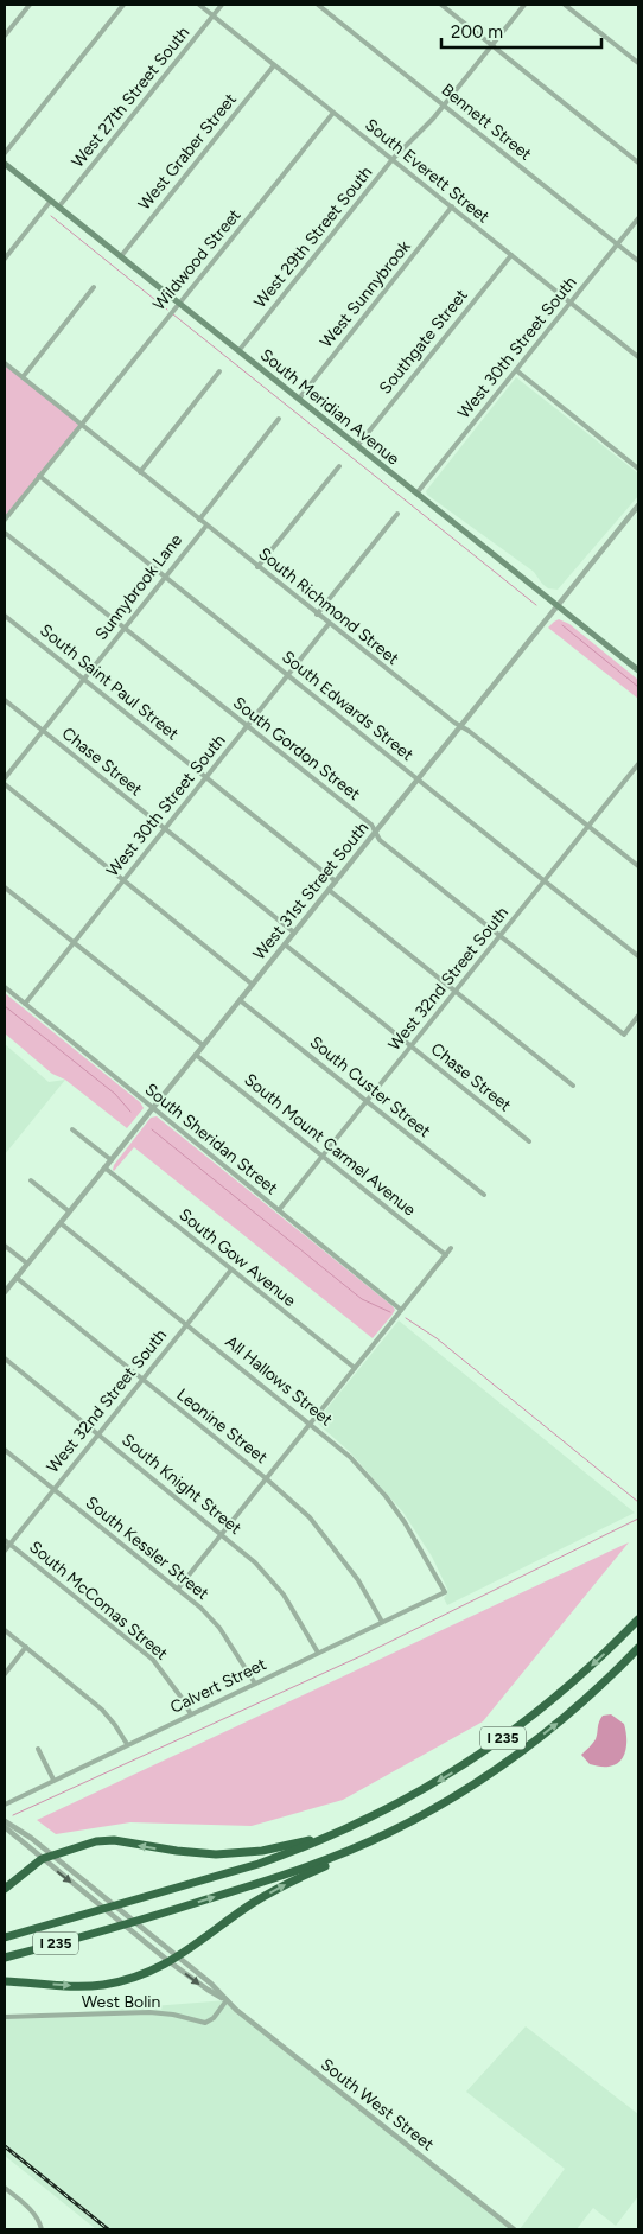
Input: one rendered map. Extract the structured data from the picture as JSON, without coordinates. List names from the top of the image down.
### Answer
{
  "streets": {
    "highway": ["I 235"],
    "main road": ["South Meridian Avenue"],
    "street": [
      "West 27th Street South",
      "Bennett Street",
      "West Graber Street",
      "South Everett Street",
      "West 29th Street South",
      "Wildwood Street",
      "West Sunnybrook",
      "Southgate Street",
      "West 30th Street South",
      "Sunnybrook Lane",
      "South Richmond Street",
      "South Saint Paul Street",
      "South Edwards Street",
      "South Gordon Street",
      "Chase Street",
      "West 31st Street South",
      "West 32nd Street South",
      "South Custer Street",
      "South Sheridan Street",
      "South Mount Carmel Avenue",
      "South Gow Avenue",
      "All Hallows Street",
      "Leonine Street",
      "South Knight Street",
      "South Kessler Street",
      "South McComas Street",
      "Calvert Street",
      "West Bolin",
      "South West Street"
    ]
  },
  "crossings": [
    ["West 27th Street South", "South Everett Street"],
    ["West 27th Street South", "South Meridian Avenue"],
    ["Bennett Street", "West 29th Street South"],
    ["Bennett Street", "West 30th Street South"],
    ["West Graber Street", "South Everett Street"],
    ["West Graber Street", "South Meridian Avenue"],
    ["South Everett Street", "West 29th Street South"],
    ["South Everett Street", "Wildwood Street"],
    ["South Everett Street", "West Sunnybrook"],
    ["South Everett Street", "Southgate Street"],
    ["South Everett Street", "West 30th Street South"],
    ["West 29th Street South", "South Meridian Avenue"],
    ["Wildwood Street", "South Meridian Avenue"],
    ["Wildwood Street", "South Richmond Street"],
    ["Wildwood Street", "South Edwards Street"],
    ["West Sunnybrook", "South Meridian Avenue"],
    ["Southgate Street", "South Meridian Avenue"],
    ["West 30th Street South", "South Meridian Avenue"],
    ["West 30th Street South", "South Richmond Street"],
    ["West 30th Street South", "South Saint Paul Street"],
    ["West 30th Street South", "South Edwards Street"],
    ["West 30th Street South", "South Gordon Street"],
    ["West 30th Street South", "Chase Street"],
    ["West 30th Street South", "South Sheridan Street"],
    ["South Meridian Avenue", "West 31st Street South"],
    ["Sunnybrook Lane", "South Richmond Street"],
    ["Sunnybrook Lane", "South Saint Paul Street"],
    ["Sunnybrook Lane", "South Edwards Street"],
    ["Sunnybrook Lane", "South Gordon Street"],
    ["Sunnybrook Lane", "Chase Street"],
    ["South Richmond Street", "West 31st Street South"],
    ["South Richmond Street", "West 32nd Street South"],
    ["South Saint Paul Street", "West 31st Street South"],
    ["South Edwards Street", "West 31st Street South"],
    ["South Edwards Street", "West 32nd Street South"],
    ["South Gordon Street", "West 31st Street South"],
    ["South Gordon Street", "West 32nd Street South"],
    ["Chase Street", "West 31st Street South"],
    ["Chase Street", "West 32nd Street South"],
    ["West 31st Street South", "South Custer Street"],
    ["West 31st Street South", "South Sheridan Street"],
    ["West 31st Street South", "South Mount Carmel Avenue"],
    ["West 31st Street South", "South Gow Avenue"],
    ["West 31st Street South", "All Hallows Street"],
    ["West 31st Street South", "Leonine Street"],
    ["West 32nd Street South", "South Custer Street"],
    ["West 32nd Street South", "South Sheridan Street"],
    ["West 32nd Street South", "South Mount Carmel Avenue"],
    ["West 32nd Street South", "South Gow Avenue"],
    ["West 32nd Street South", "All Hallows Street"],
    ["West 32nd Street South", "Leonine Street"],
    ["West 32nd Street South", "South Knight Street"],
    ["West 32nd Street South", "South Kessler Street"],
    ["West 32nd Street South", "South McComas Street"],
    ["All Hallows Street", "Calvert Street"],
    ["Leonine Street", "Calvert Street"],
    ["South Knight Street", "Calvert Street"],
    ["South Kessler Street", "Calvert Street"],
    ["South McComas Street", "Calvert Street"],
    ["West Bolin", "South West Street"]
  ],
  "scale_bar": "200 m"
}
